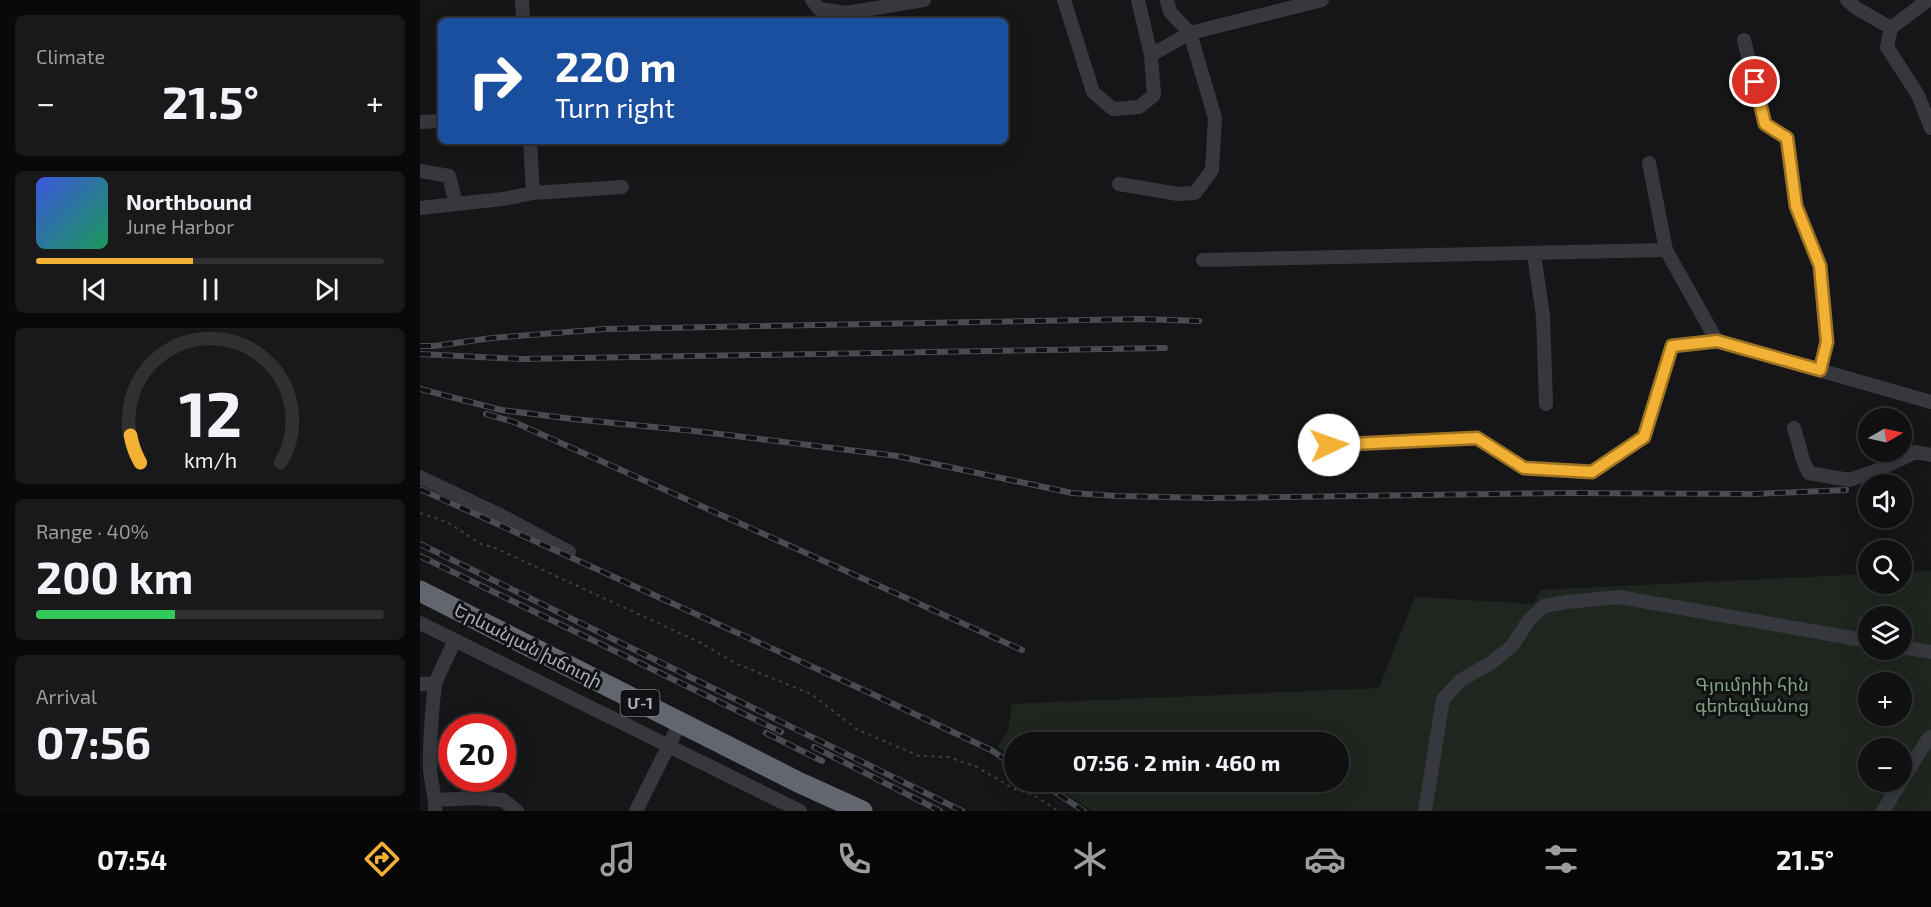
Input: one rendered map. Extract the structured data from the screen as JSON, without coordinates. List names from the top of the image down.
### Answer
{
  "streets": {
    "highway": ["Երևանյան խճուղի", "Մ-1"]
  },
  "parks": ["Գյումրիի հին գերեզմանոց"],
  "north": "right",
  "page": {
    "tile": [
      "Climate",
      ["Range · 40%", "200 km"],
      ["Arrival", "07:56"]
    ],
    "turn": ["220 m", "Turn right"],
    "heat": ["−", "21.5°", "+"],
    "song": ["Northbound", "June Harbor"],
    "map_buttons": ["+", "−"],
    "limit": "20",
    "trip": "07:56 · 2 min · 460 m",
    "tabs": ["07:54", "21.5°"],
    "gauge": ["12", "km/h"]
  }
}
